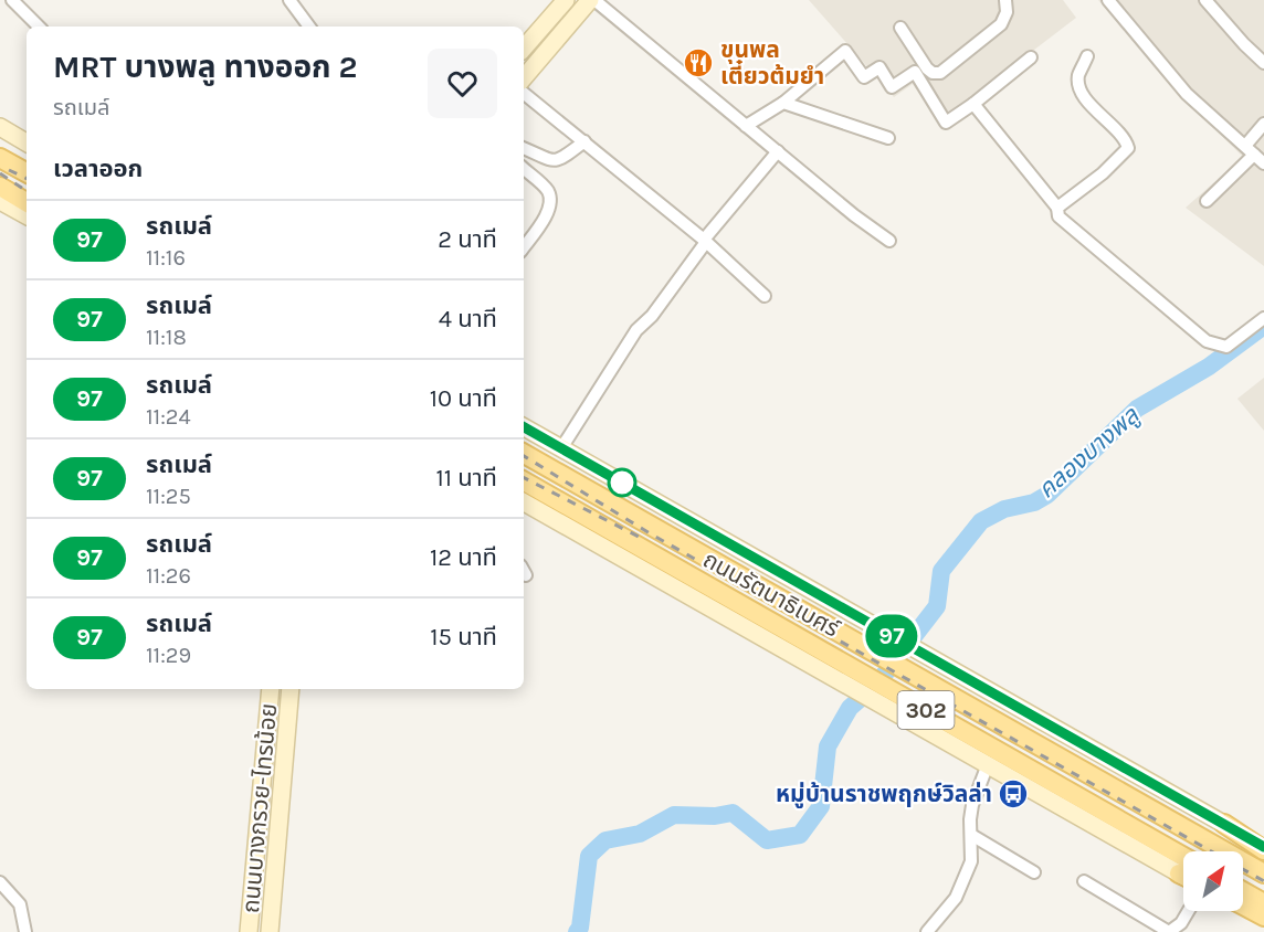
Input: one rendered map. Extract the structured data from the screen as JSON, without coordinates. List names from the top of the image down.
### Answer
{
  "streets": {
    "main road": ["ถนนรัตนาธิเบศร์", "302", "ถนนบางกรวย-ไทรน้อย"]
  },
  "water": ["คลองบางพลู"],
  "places": {
    "restaurant": ["ขุนพล เตี๋ยวต้มยำ"],
    "bus stop": ["หมู่บ้านราชพฤกษ์วิลล่า"]
  },
  "lines": ["bus line 97"],
  "north": "top right",
  "page": {
    "on_map": "97",
    "heading": [
      ["MRT บางพลู ทางออก 2", "รถเมล์"],
      "เวลาออก"
    ],
    "list": [
      {
        "mark": "97",
        "name": "รถเมล์",
        "note": "11:16",
        "value": "2 นาที"
      },
      {
        "mark": "97",
        "name": "รถเมล์",
        "note": "11:18",
        "value": "4 นาที"
      },
      {
        "mark": "97",
        "name": "รถเมล์",
        "note": "11:24",
        "value": "10 นาที"
      },
      {
        "mark": "97",
        "name": "รถเมล์",
        "note": "11:25",
        "value": "11 นาที"
      },
      {
        "mark": "97",
        "name": "รถเมล์",
        "note": "11:26",
        "value": "12 นาที"
      },
      {
        "mark": "97",
        "name": "รถเมล์",
        "note": "11:29",
        "value": "15 นาที"
      }
    ]
  }
}
